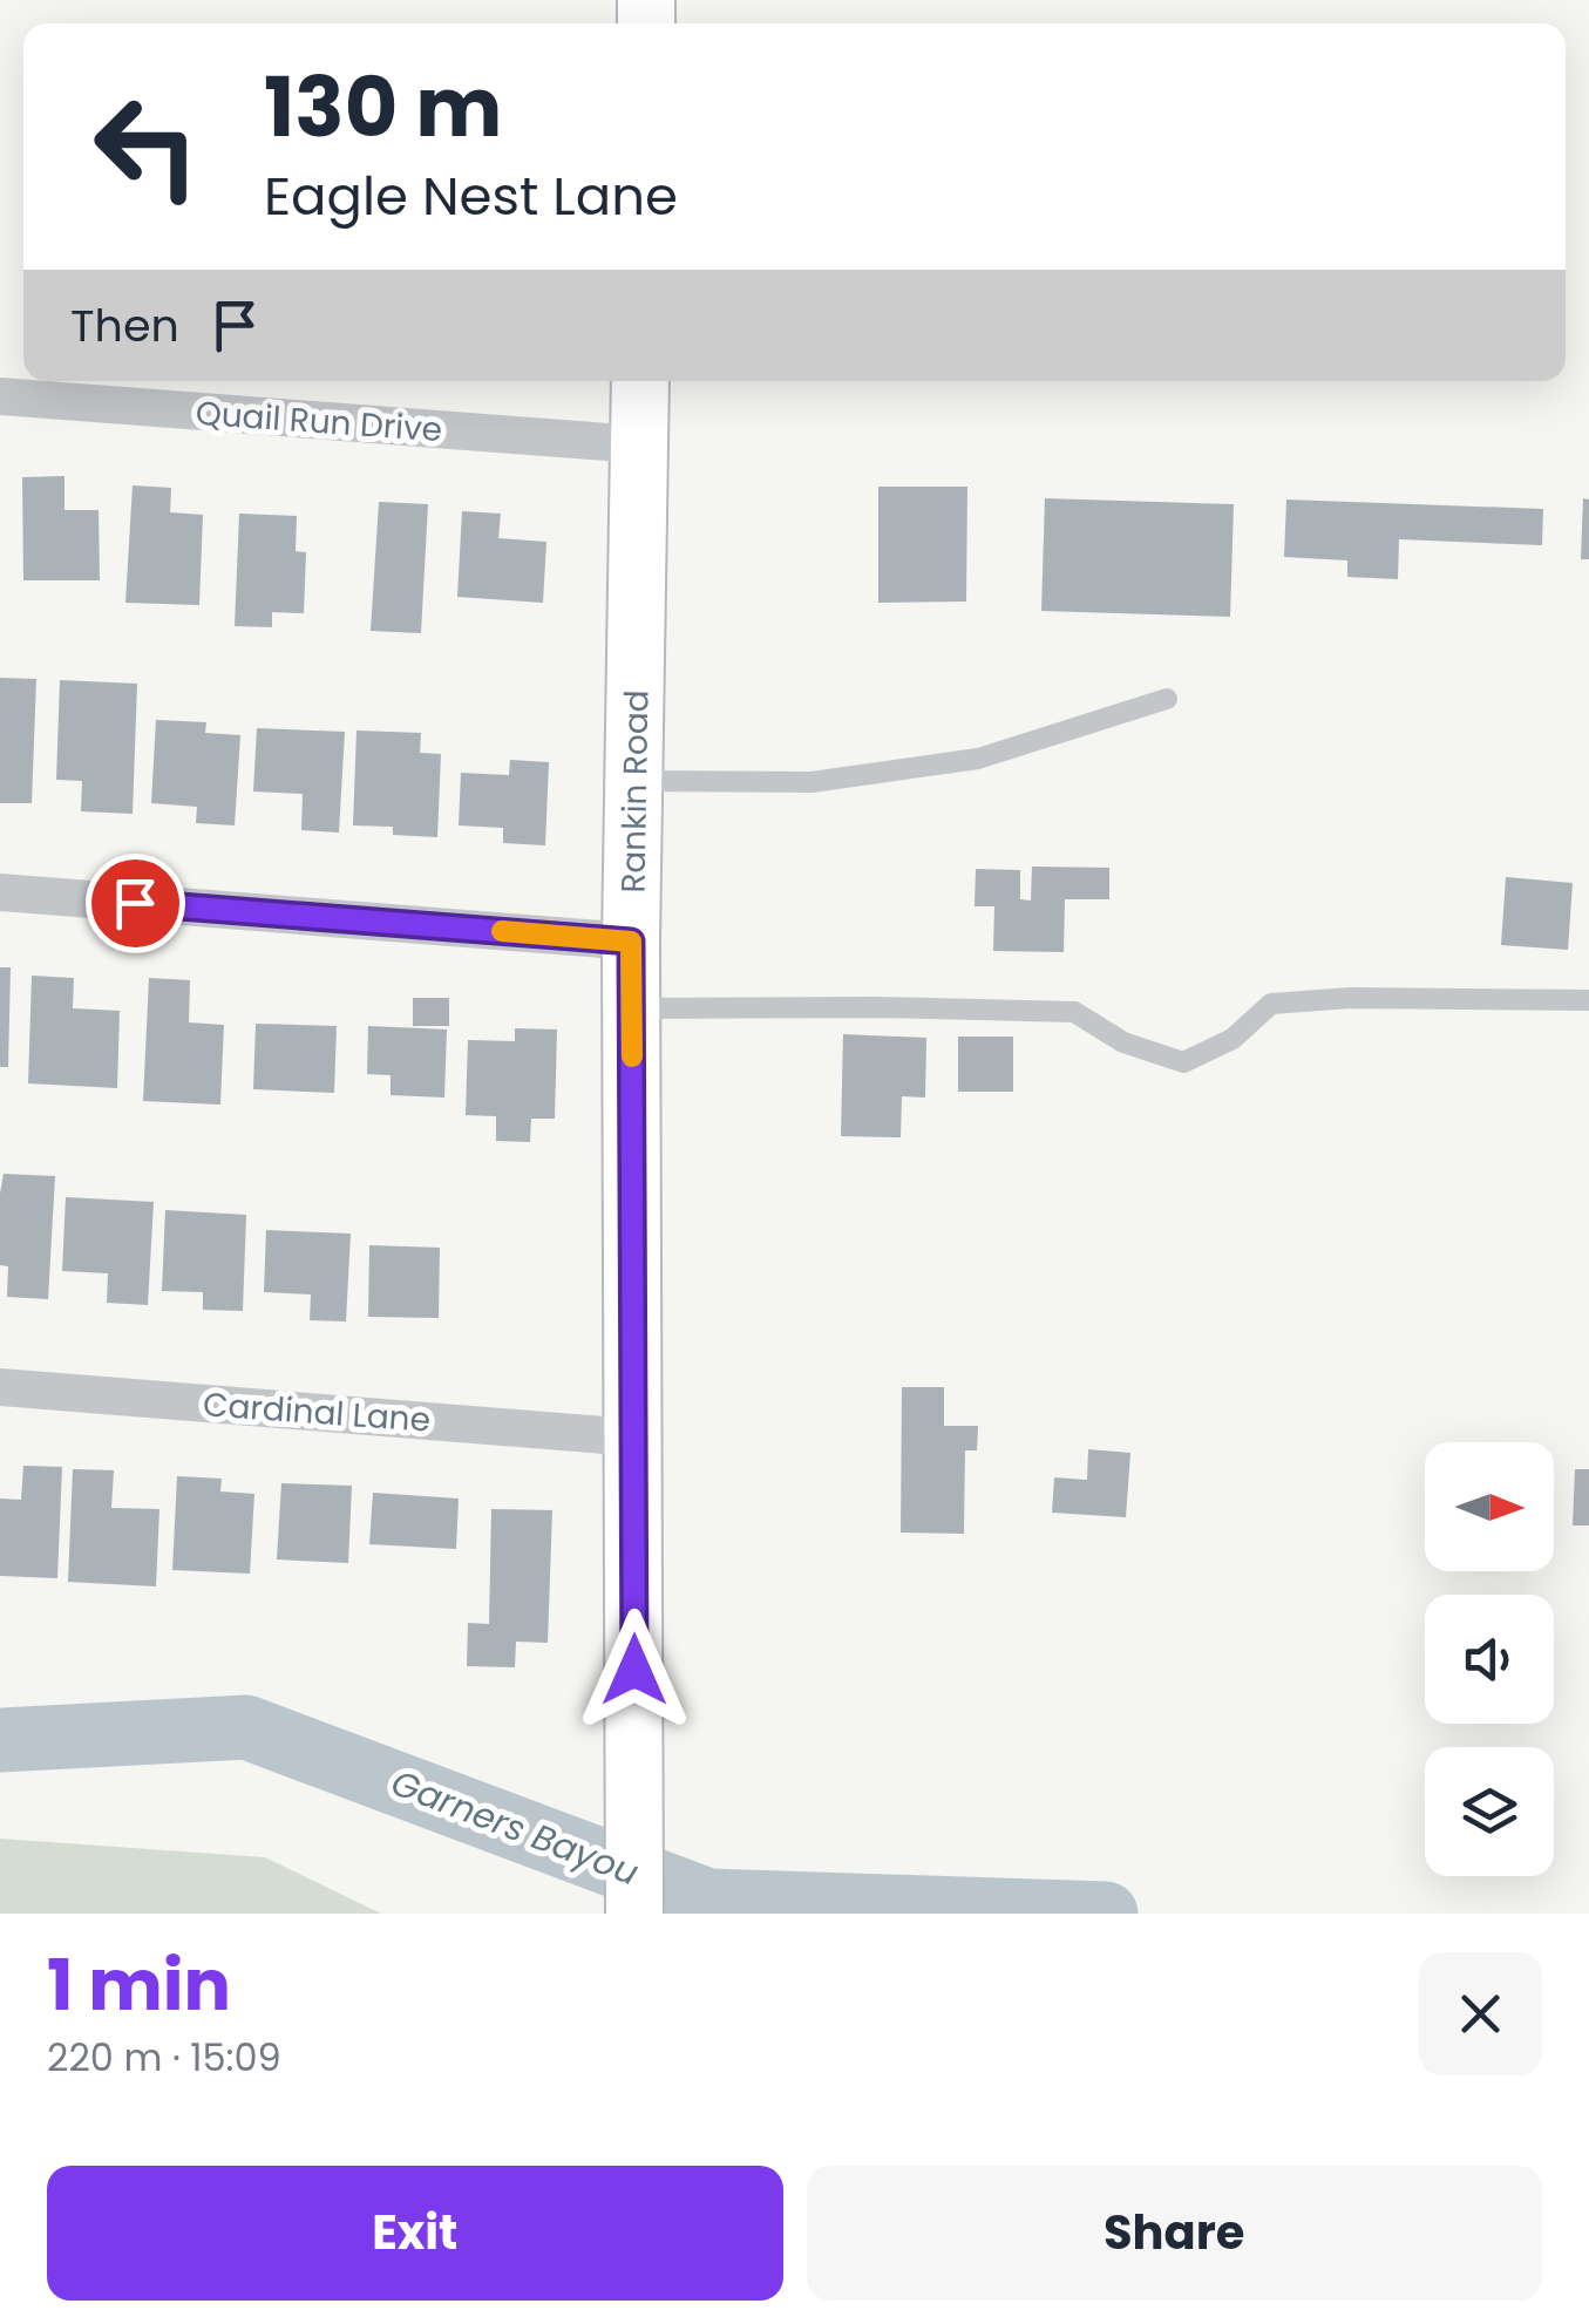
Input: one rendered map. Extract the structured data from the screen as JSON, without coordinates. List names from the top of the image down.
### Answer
{
  "streets": {
    "street": ["Quail Run Drive", "Rankin Road", "Cardinal Lane"]
  },
  "crossings": [
    ["Quail Run Drive", "Rankin Road"],
    ["Rankin Road", "Cardinal Lane"]
  ],
  "water": ["Garners Bayou"],
  "north": "right",
  "page": {
    "turn": ["130 m", "Eagle Nest Lane"],
    "then": "Then",
    "heading": ["1 min", "220 m · 15:09"],
    "buttons": ["Exit", "Share"]
  }
}
